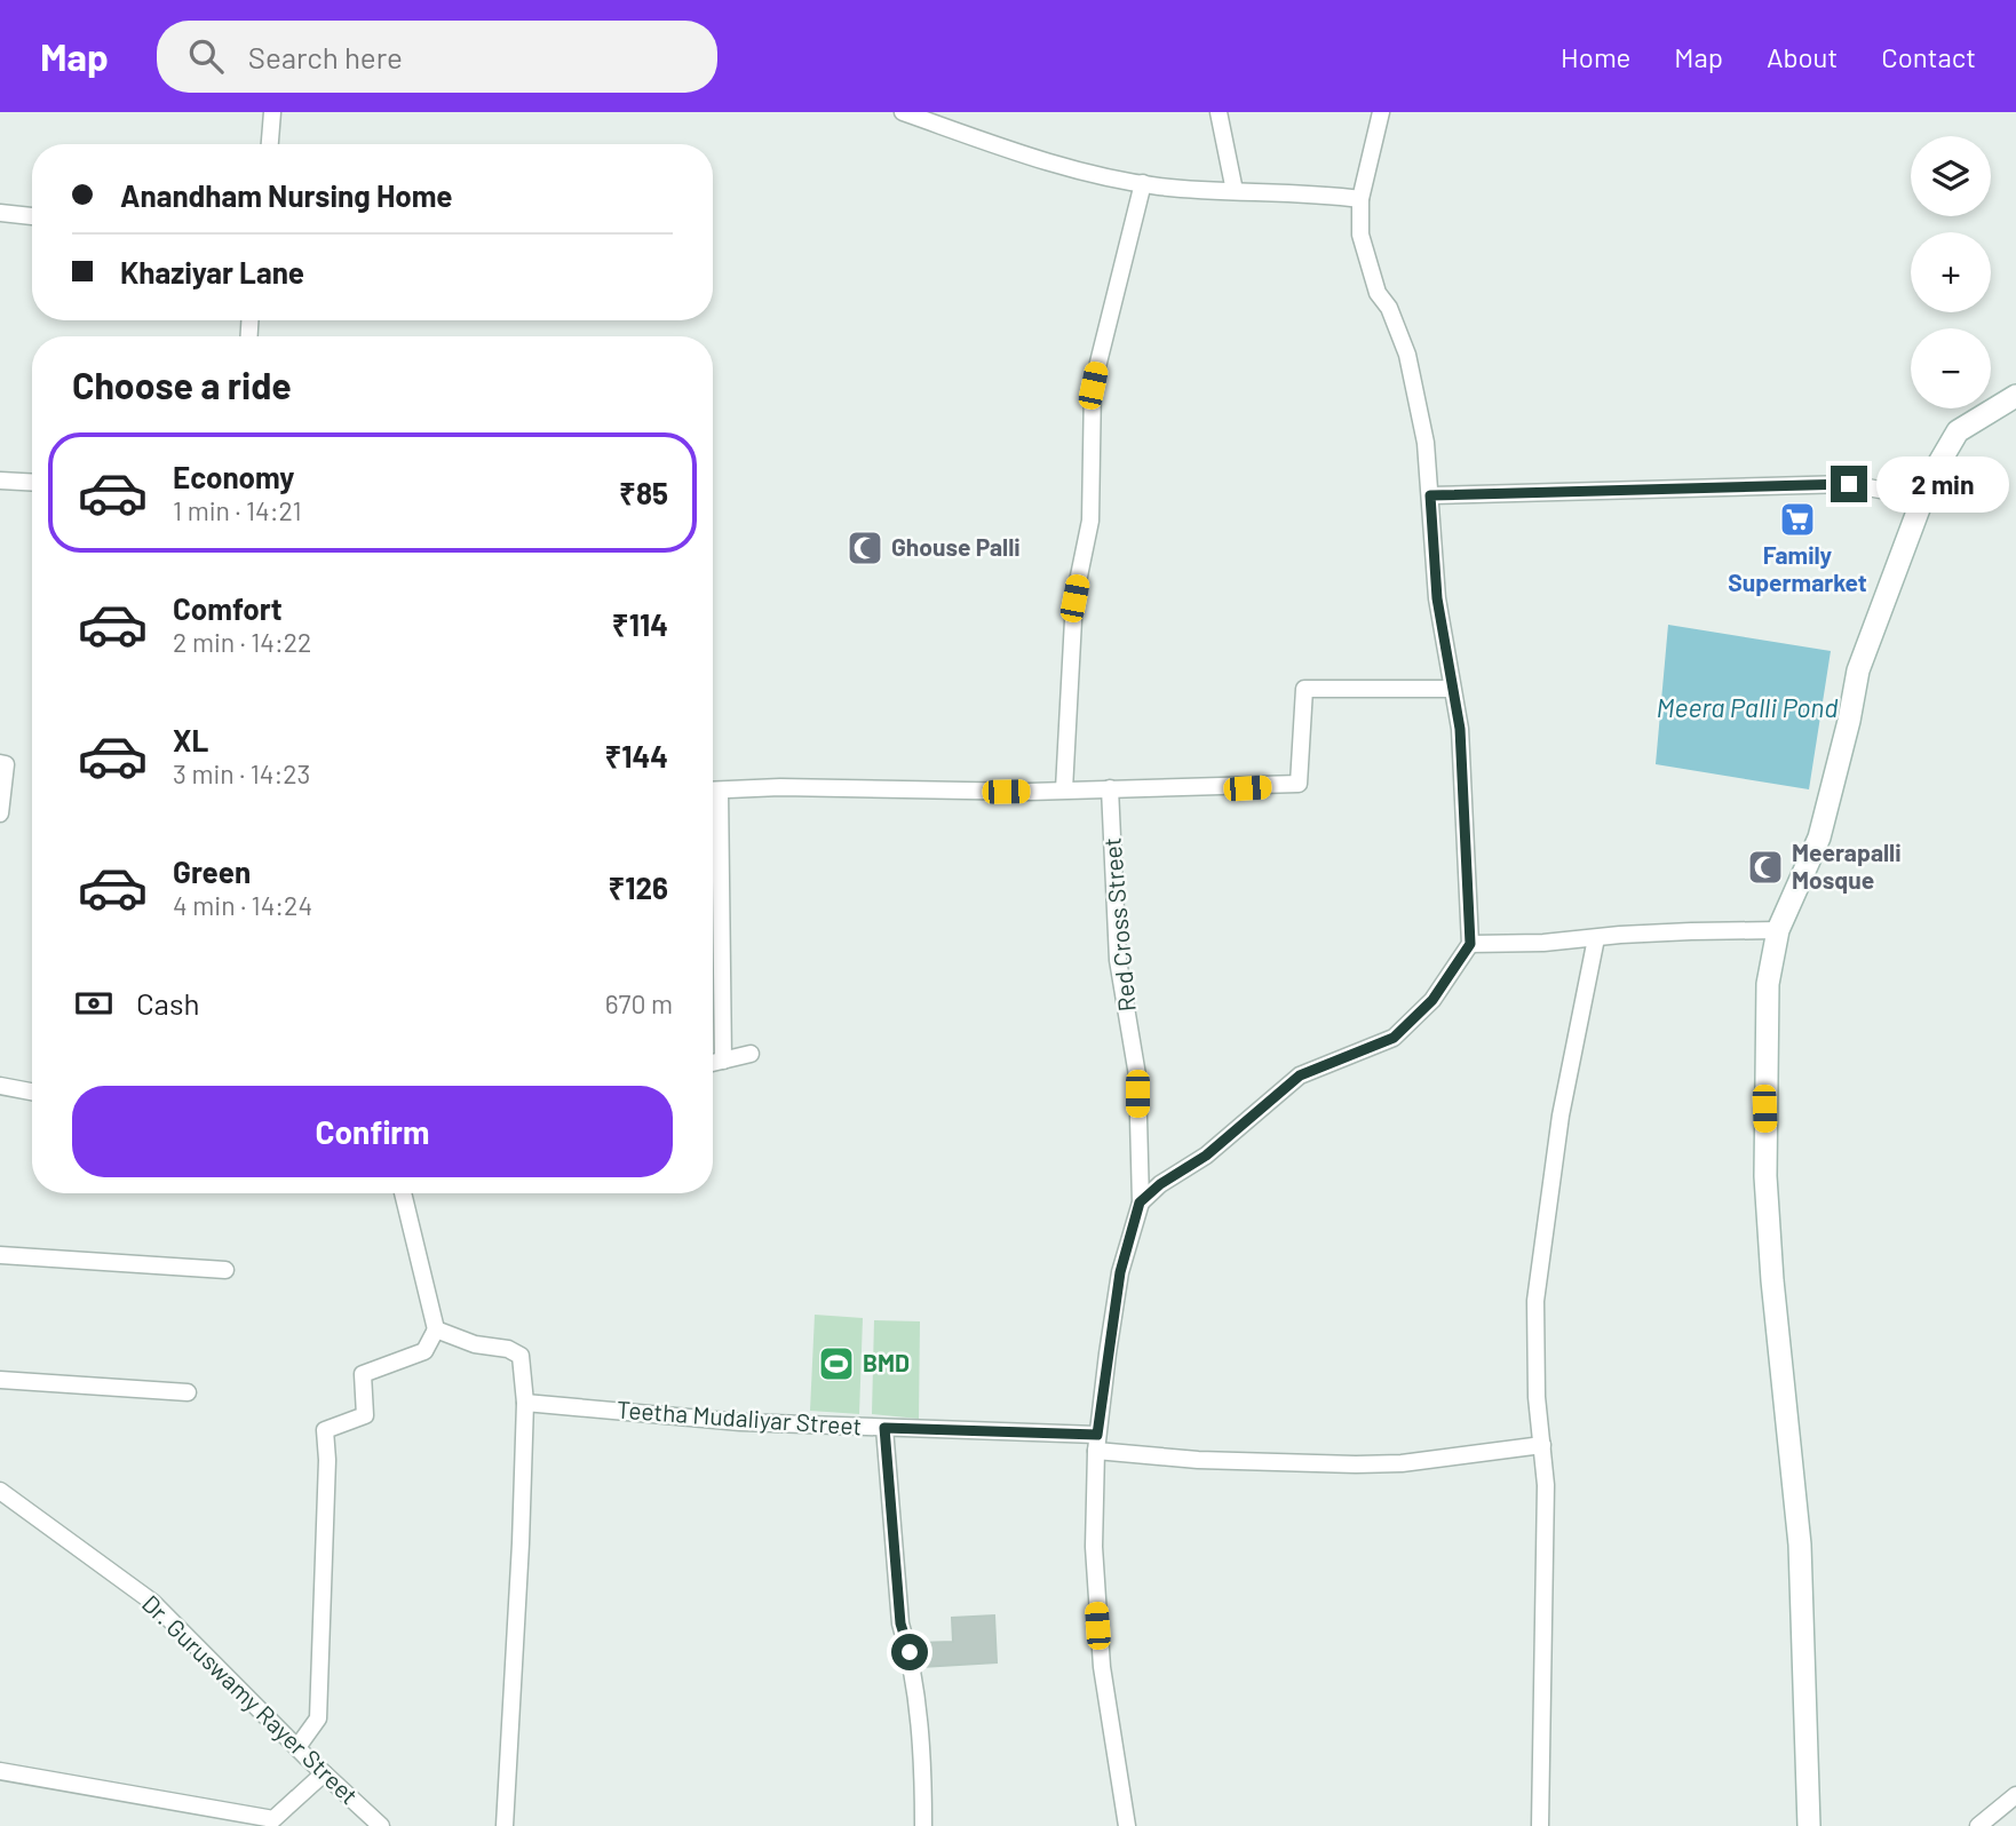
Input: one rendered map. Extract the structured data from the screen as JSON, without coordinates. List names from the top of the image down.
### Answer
{
  "streets": {
    "street": ["Red Cross Street", "Teetha Mudaliyar Street", "Dr. Guruswamy Rayer Street"]
  },
  "crossings": [
    ["Red Cross Street", "Teetha Mudaliyar Street"]
  ],
  "water": ["Meera Palli Pond"],
  "places": {
    "supermarket": ["Family Supermarket"],
    "mosque": ["Ghouse Palli", "Meerapalli Mosque"],
    "sports": ["BMD"]
  },
  "page": {
    "header": "Map",
    "search": "Search here",
    "nav": [
      "Home",
      "Map",
      "About",
      "Contact"
    ],
    "map_buttons": ["+", "−"],
    "banner": ["Anandham Nursing Home", "Khaziyar Lane"],
    "heading": "Choose a ride",
    "list": [
      {
        "name": "Economy",
        "note": "1 min · 14:21",
        "value": "₹85"
      },
      {
        "name": "Comfort",
        "note": "2 min · 14:22",
        "value": "₹114"
      },
      {
        "name": "XL",
        "note": "3 min · 14:23",
        "value": "₹144"
      },
      {
        "name": "Green",
        "note": "4 min · 14:24",
        "value": "₹126"
      }
    ],
    "bubble": "2 min",
    "pay": ["Cash", "670 m"],
    "buttons": "Confirm"
  }
}
